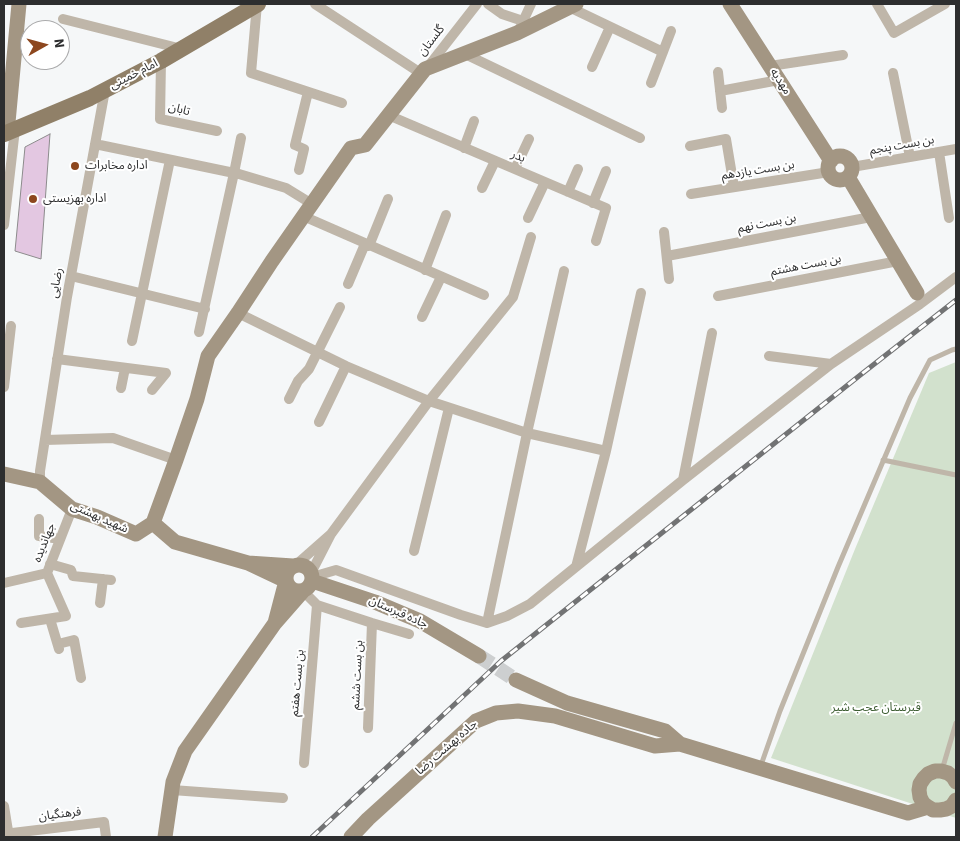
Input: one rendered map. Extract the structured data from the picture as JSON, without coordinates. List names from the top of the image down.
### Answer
{
  "streets": {
    "main road": ["امام خمینی"],
    "street": [
      "گلستان",
      "مهدیه",
      "تابان",
      "بن بست پنجم",
      "بدر",
      "بن بست یازدهم",
      "بن بست نهم",
      "بن بست هشتم",
      "رضایی",
      "شهید بهشتی",
      "جهاندیده",
      "جاده قبرستان",
      "بن بست ششم",
      "بن بست هفتم",
      "جاده بهشت رضا",
      "فرهنگیان"
    ]
  },
  "crossings": [
    ["امام خمینی", "تابان"],
    ["امام خمینی", "رضایی"],
    ["مهدیه", "بن بست پنجم"],
    ["مهدیه", "بن بست یازدهم"],
    ["بن بست پنجم", "بن بست یازدهم"],
    ["رضایی", "شهید بهشتی"],
    ["شهید بهشتی", "جهاندیده"]
  ],
  "parks": ["قبرستان عجب شیر"],
  "places": ["اداره مخابرات", "اداره بهزیستی"],
  "north": "right"
}
